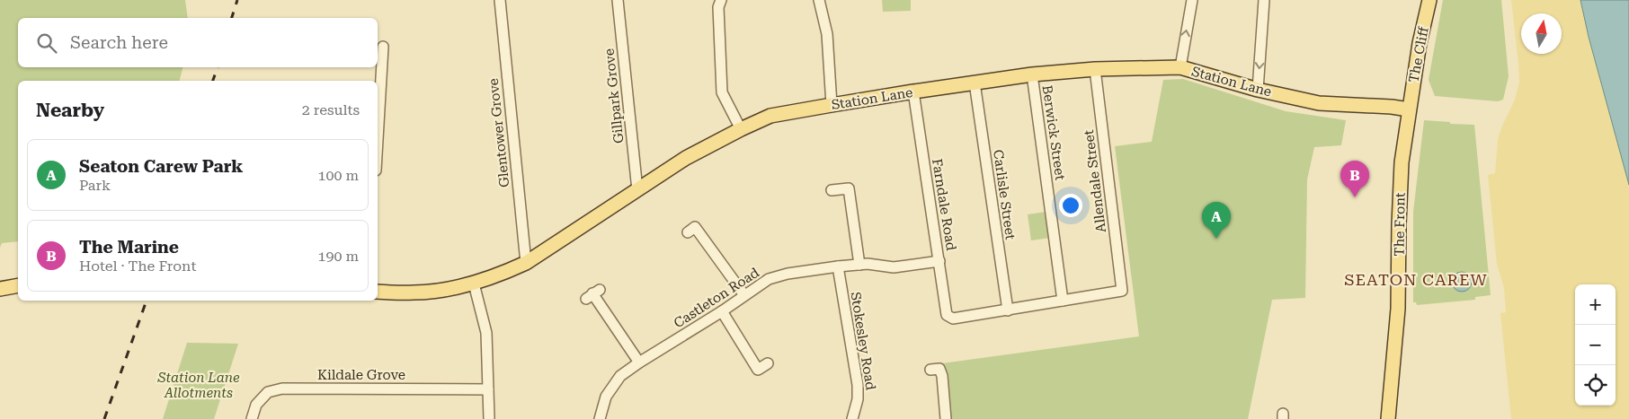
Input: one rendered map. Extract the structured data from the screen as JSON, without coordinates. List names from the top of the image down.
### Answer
{
  "streets": {
    "main road": ["The Cliff", "Station Lane", "The Front"],
    "street": [
      "Gillpark Grove",
      "Glentower Grove",
      "Berwick Street",
      "Allendale Street",
      "Carlisle Street",
      "Farndale Road",
      "Castleton Road",
      "Stokesley Road",
      "Kildale Grove"
    ]
  },
  "crossings": [
    ["The Cliff", "Station Lane"],
    ["The Cliff", "The Front"],
    ["Station Lane", "Gillpark Grove"],
    ["Station Lane", "Glentower Grove"],
    ["Station Lane", "Berwick Street"],
    ["Station Lane", "Allendale Street"],
    ["Station Lane", "Carlisle Street"],
    ["Station Lane", "Farndale Road"],
    ["Station Lane", "The Front"],
    ["Berwick Street", "Allendale Street"],
    ["Carlisle Street", "Farndale Road"],
    ["Farndale Road", "Castleton Road"],
    ["Castleton Road", "Stokesley Road"]
  ],
  "districts": ["SEATON CAREW"],
  "parks": ["Station Lane Allotments"],
  "north": "top",
  "page": {
    "search": "Search here",
    "heading": ["Nearby", "2 results"],
    "list": [
      {
        "mark": "A",
        "name": "Seaton Carew Park",
        "note": "Park",
        "value": "100 m"
      },
      {
        "mark": "B",
        "name": "The Marine",
        "note": "Hotel · The Front",
        "value": "190 m"
      }
    ],
    "pins": ["B", "A"],
    "map_buttons": ["+", "−"]
  }
}
